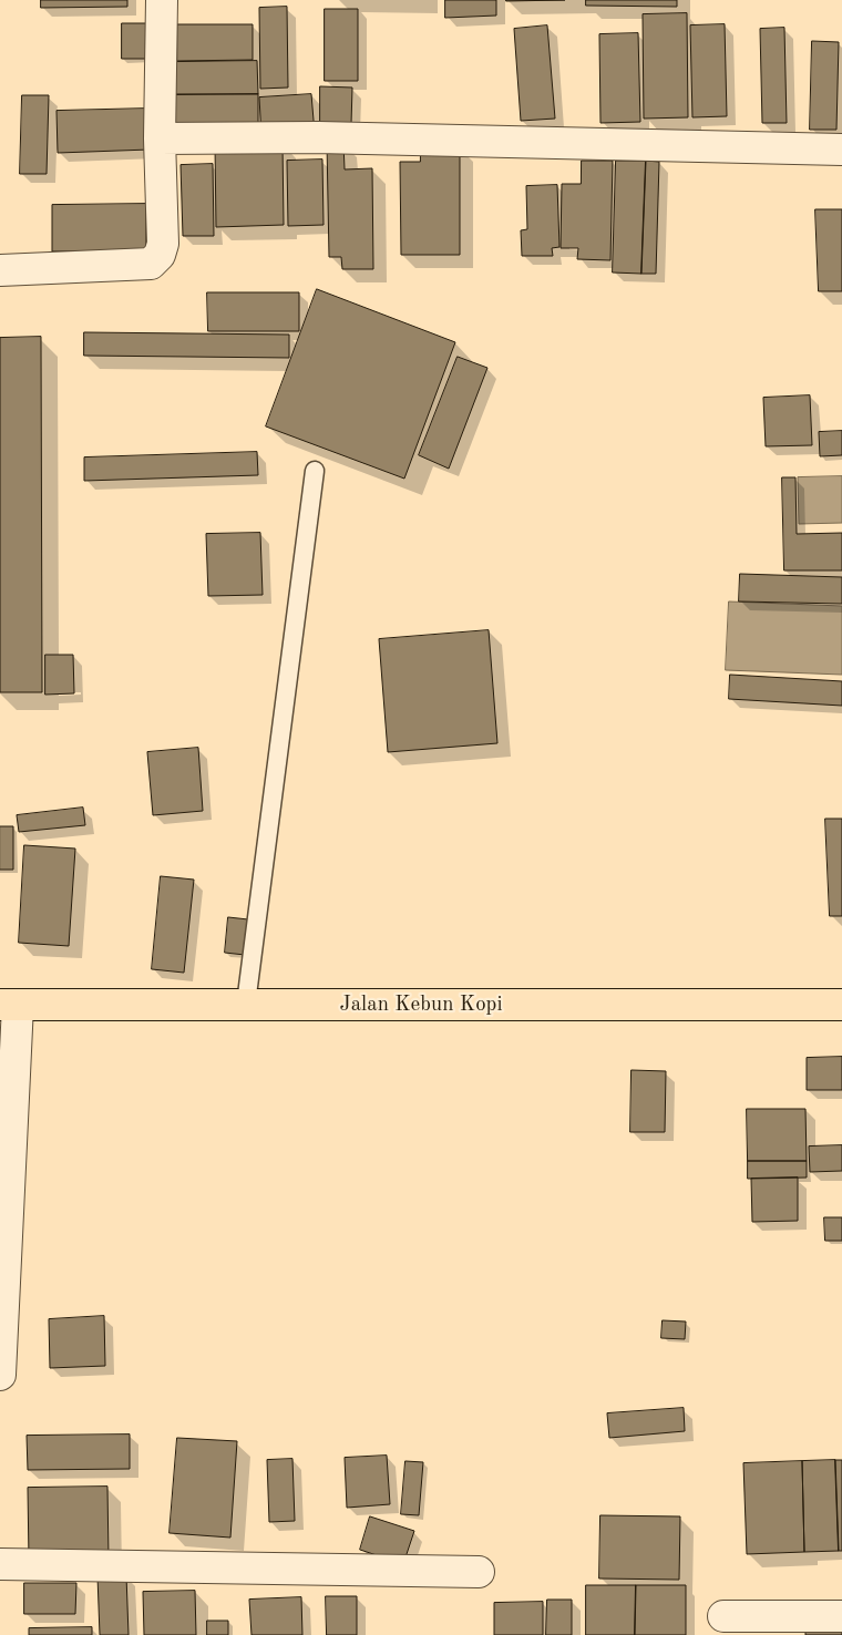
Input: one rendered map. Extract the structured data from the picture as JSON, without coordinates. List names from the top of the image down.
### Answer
{
  "streets": {
    "main road": ["Jalan Kebun Kopi"]
  }
}
